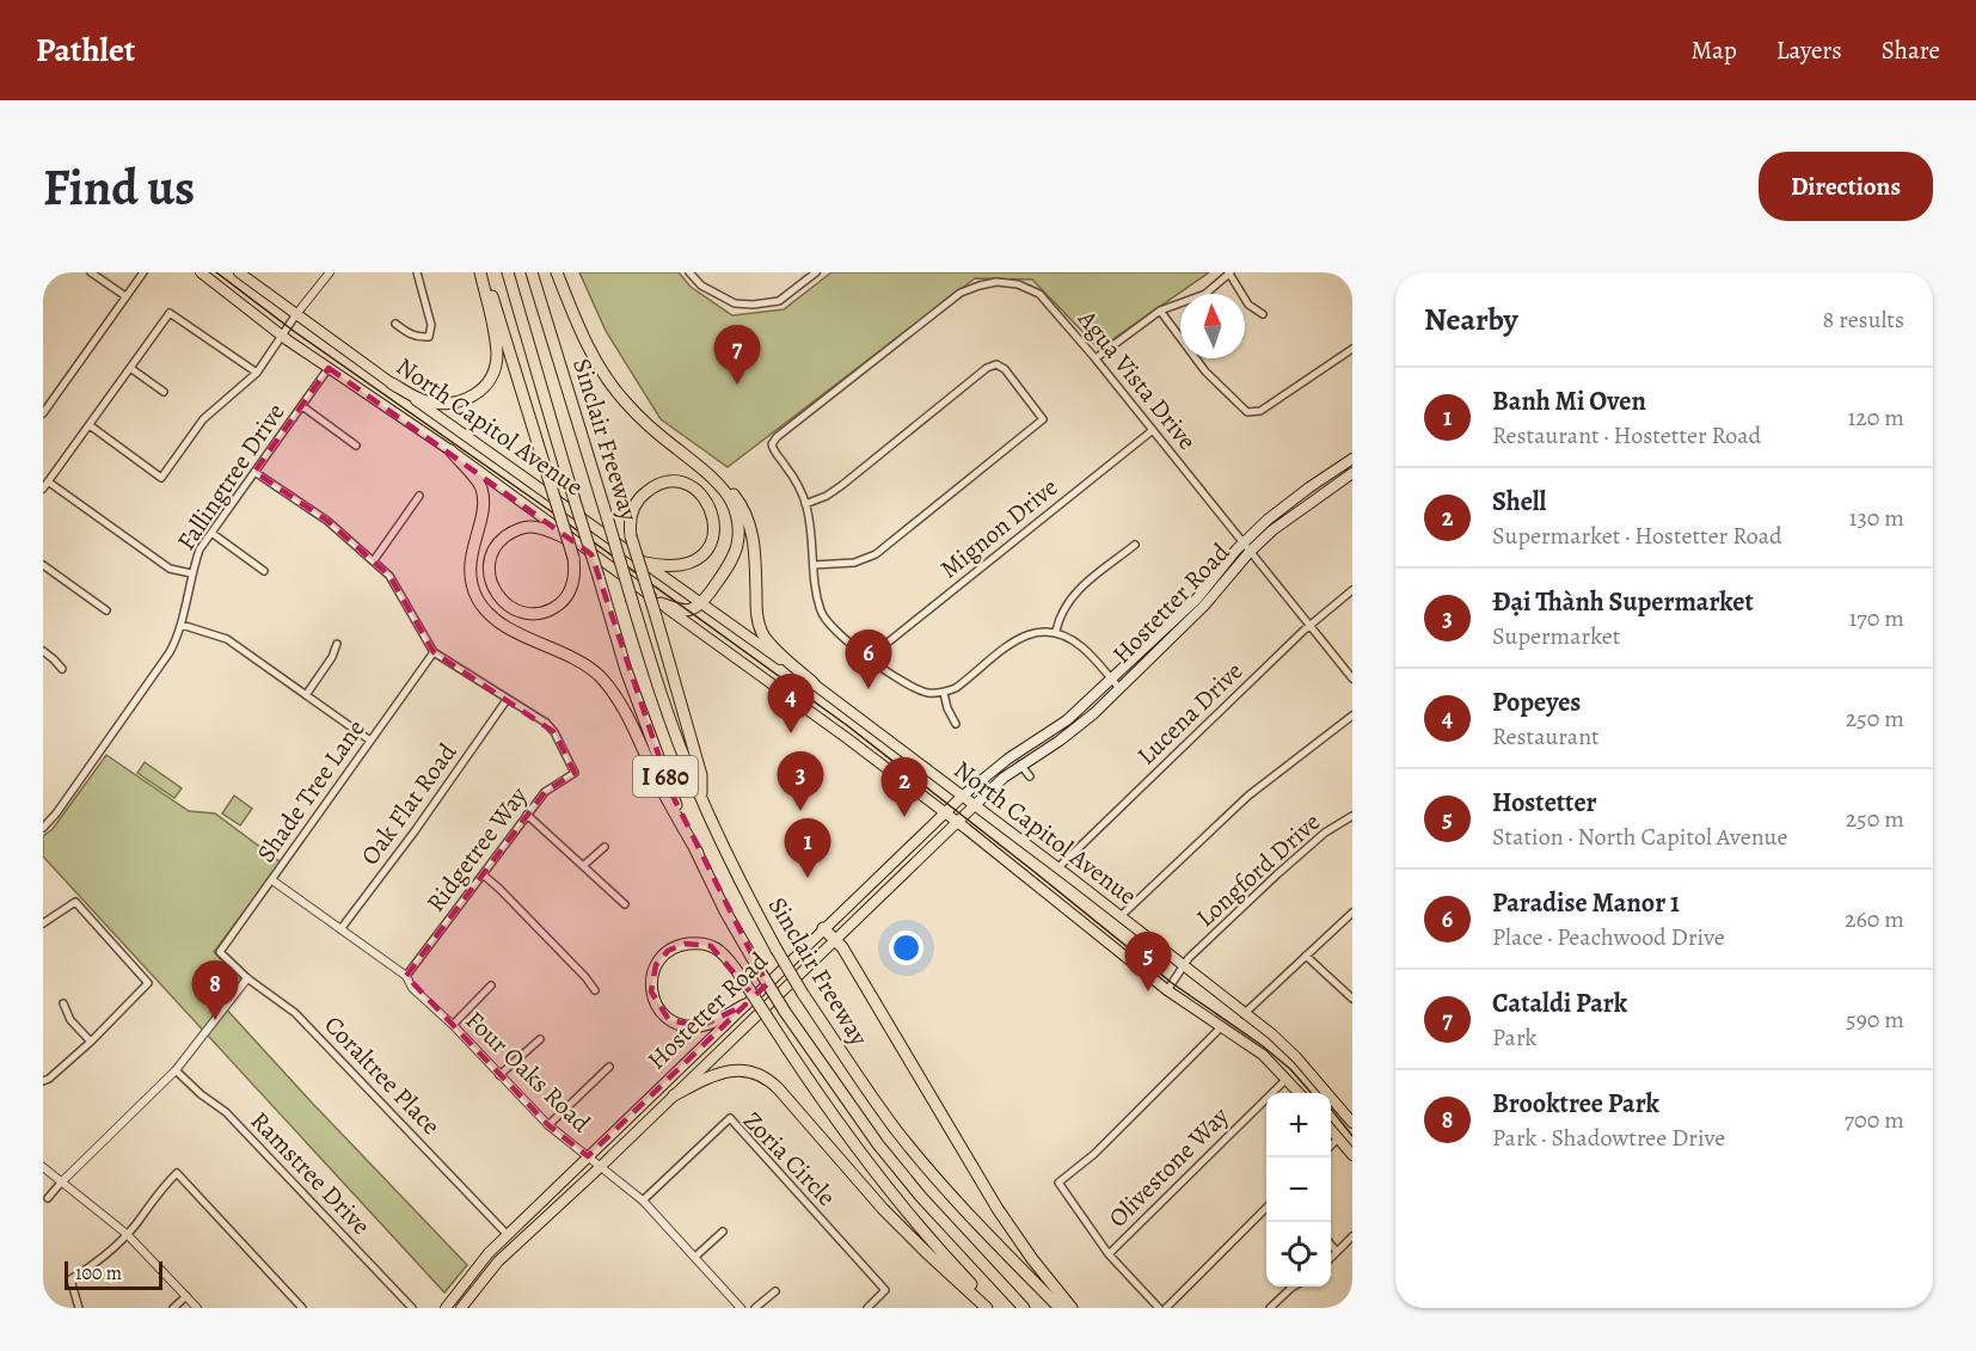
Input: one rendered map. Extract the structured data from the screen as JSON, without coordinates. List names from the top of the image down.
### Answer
{
  "streets": {
    "highway": ["Sinclair Freeway", "I 680"],
    "main road": ["North Capitol Avenue", "Hostetter Road"],
    "street": [
      "Agua Vista Drive",
      "Fallingtree Drive",
      "Mignon Drive",
      "Lucena Drive",
      "Shade Tree Lane",
      "Oak Flat Road",
      "Ridgetree Way",
      "Longford Drive",
      "Four Oaks Road",
      "Coraltree Place",
      "Zoria Circle",
      "Olivestone Way",
      "Ramstree Drive"
    ]
  },
  "crossings": [
    ["Agua Vista Drive", "Mignon Drive"],
    ["Agua Vista Drive", "Hostetter Road"],
    ["Agua Vista Drive", "Lucena Drive"],
    ["North Capitol Avenue", "Fallingtree Drive"],
    ["North Capitol Avenue", "Hostetter Road"],
    ["North Capitol Avenue", "Lucena Drive"],
    ["North Capitol Avenue", "Longford Drive"],
    ["North Capitol Avenue", "Olivestone Way"],
    ["Fallingtree Drive", "Ridgetree Way"],
    ["Hostetter Road", "Four Oaks Road"],
    ["Hostetter Road", "Coraltree Place"],
    ["Shade Tree Lane", "Ridgetree Way"],
    ["Shade Tree Lane", "Four Oaks Road"],
    ["Shade Tree Lane", "Coraltree Place"],
    ["Oak Flat Road", "Ridgetree Way"],
    ["Oak Flat Road", "Four Oaks Road"],
    ["Ridgetree Way", "Four Oaks Road"],
    ["Four Oaks Road", "Zoria Circle"]
  ],
  "scale_bar": "100 m",
  "north": "top",
  "page": {
    "header": "Pathlet",
    "nav": ["Map", "Layers", "Share"],
    "buttons": "Directions",
    "title": "Find us",
    "heading": ["Nearby", "8 results"],
    "pins": [
      "7",
      "6",
      "4",
      "3",
      "2",
      "1",
      "5",
      "8"
    ],
    "list": [
      {
        "mark": "1",
        "name": "Banh Mi Oven",
        "note": "Restaurant · Hostetter Road",
        "value": "120 m"
      },
      {
        "mark": "2",
        "name": "Shell",
        "note": "Supermarket · Hostetter Road",
        "value": "130 m"
      },
      {
        "mark": "3",
        "name": "Đại Thành Supermarket",
        "note": "Supermarket",
        "value": "170 m"
      },
      {
        "mark": "4",
        "name": "Popeyes",
        "note": "Restaurant",
        "value": "250 m"
      },
      {
        "mark": "5",
        "name": "Hostetter",
        "note": "Station · North Capitol Avenue",
        "value": "250 m"
      },
      {
        "mark": "6",
        "name": "Paradise Manor 1",
        "note": "Place · Peachwood Drive",
        "value": "260 m"
      },
      {
        "mark": "7",
        "name": "Cataldi Park",
        "note": "Park",
        "value": "590 m"
      },
      {
        "mark": "8",
        "name": "Brooktree Park",
        "note": "Park · Shadowtree Drive",
        "value": "700 m"
      }
    ],
    "map_buttons": ["+", "−"],
    "scale": "100 m"
  }
}
